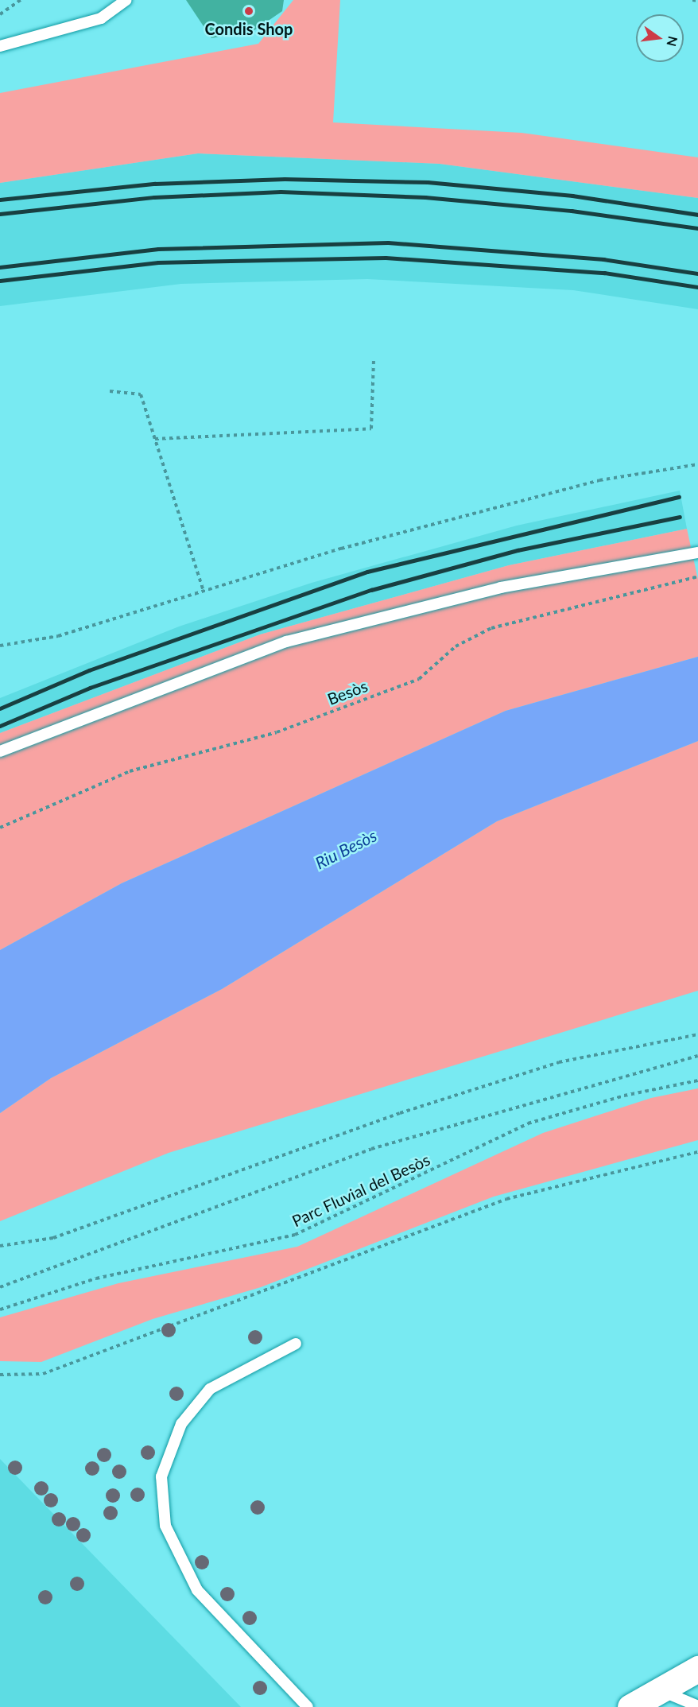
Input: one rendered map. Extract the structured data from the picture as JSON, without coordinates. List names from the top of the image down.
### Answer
{
  "streets": {
    "path": ["Besòs", "Parc Fluvial del Besòs"]
  },
  "water": ["Riu Besòs"],
  "places": ["Condis Shop"],
  "north": "right"
}
